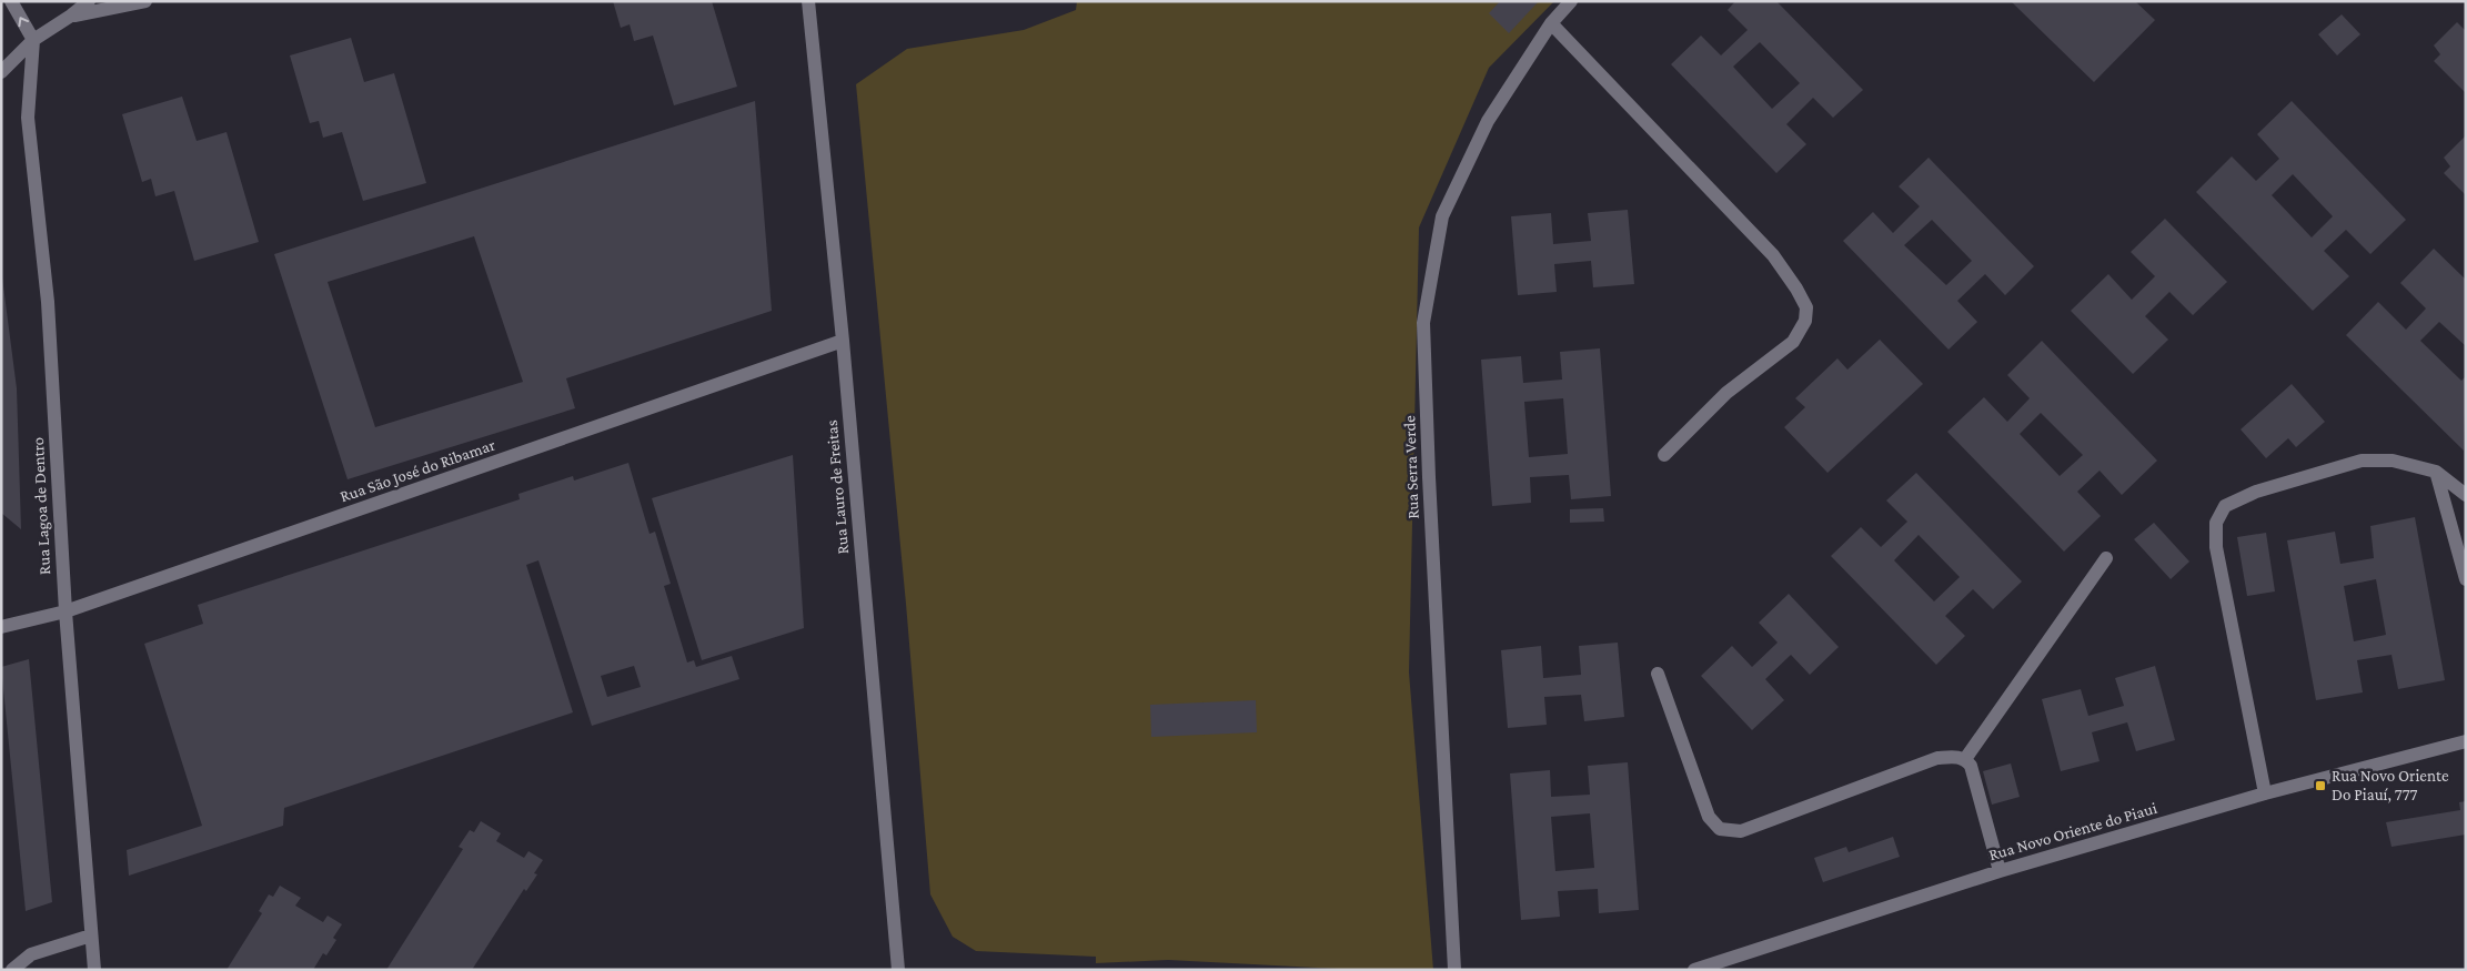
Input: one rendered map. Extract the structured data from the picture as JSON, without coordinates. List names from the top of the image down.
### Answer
{
  "streets": {
    "street": [
      "Rua Serra Verde",
      "Rua São José do Ribamar",
      "Rua Lauro de Freitas",
      "Rua Lagoa de Dentro",
      "Rua Novo Oriente do Piaui"
    ]
  },
  "crossings": [
    ["Rua São José do Ribamar", "Rua Lauro de Freitas"],
    ["Rua São José do Ribamar", "Rua Lagoa de Dentro"]
  ],
  "places": {
    "transit": ["Rua Novo Oriente Do Piauí, 777"]
  }
}
